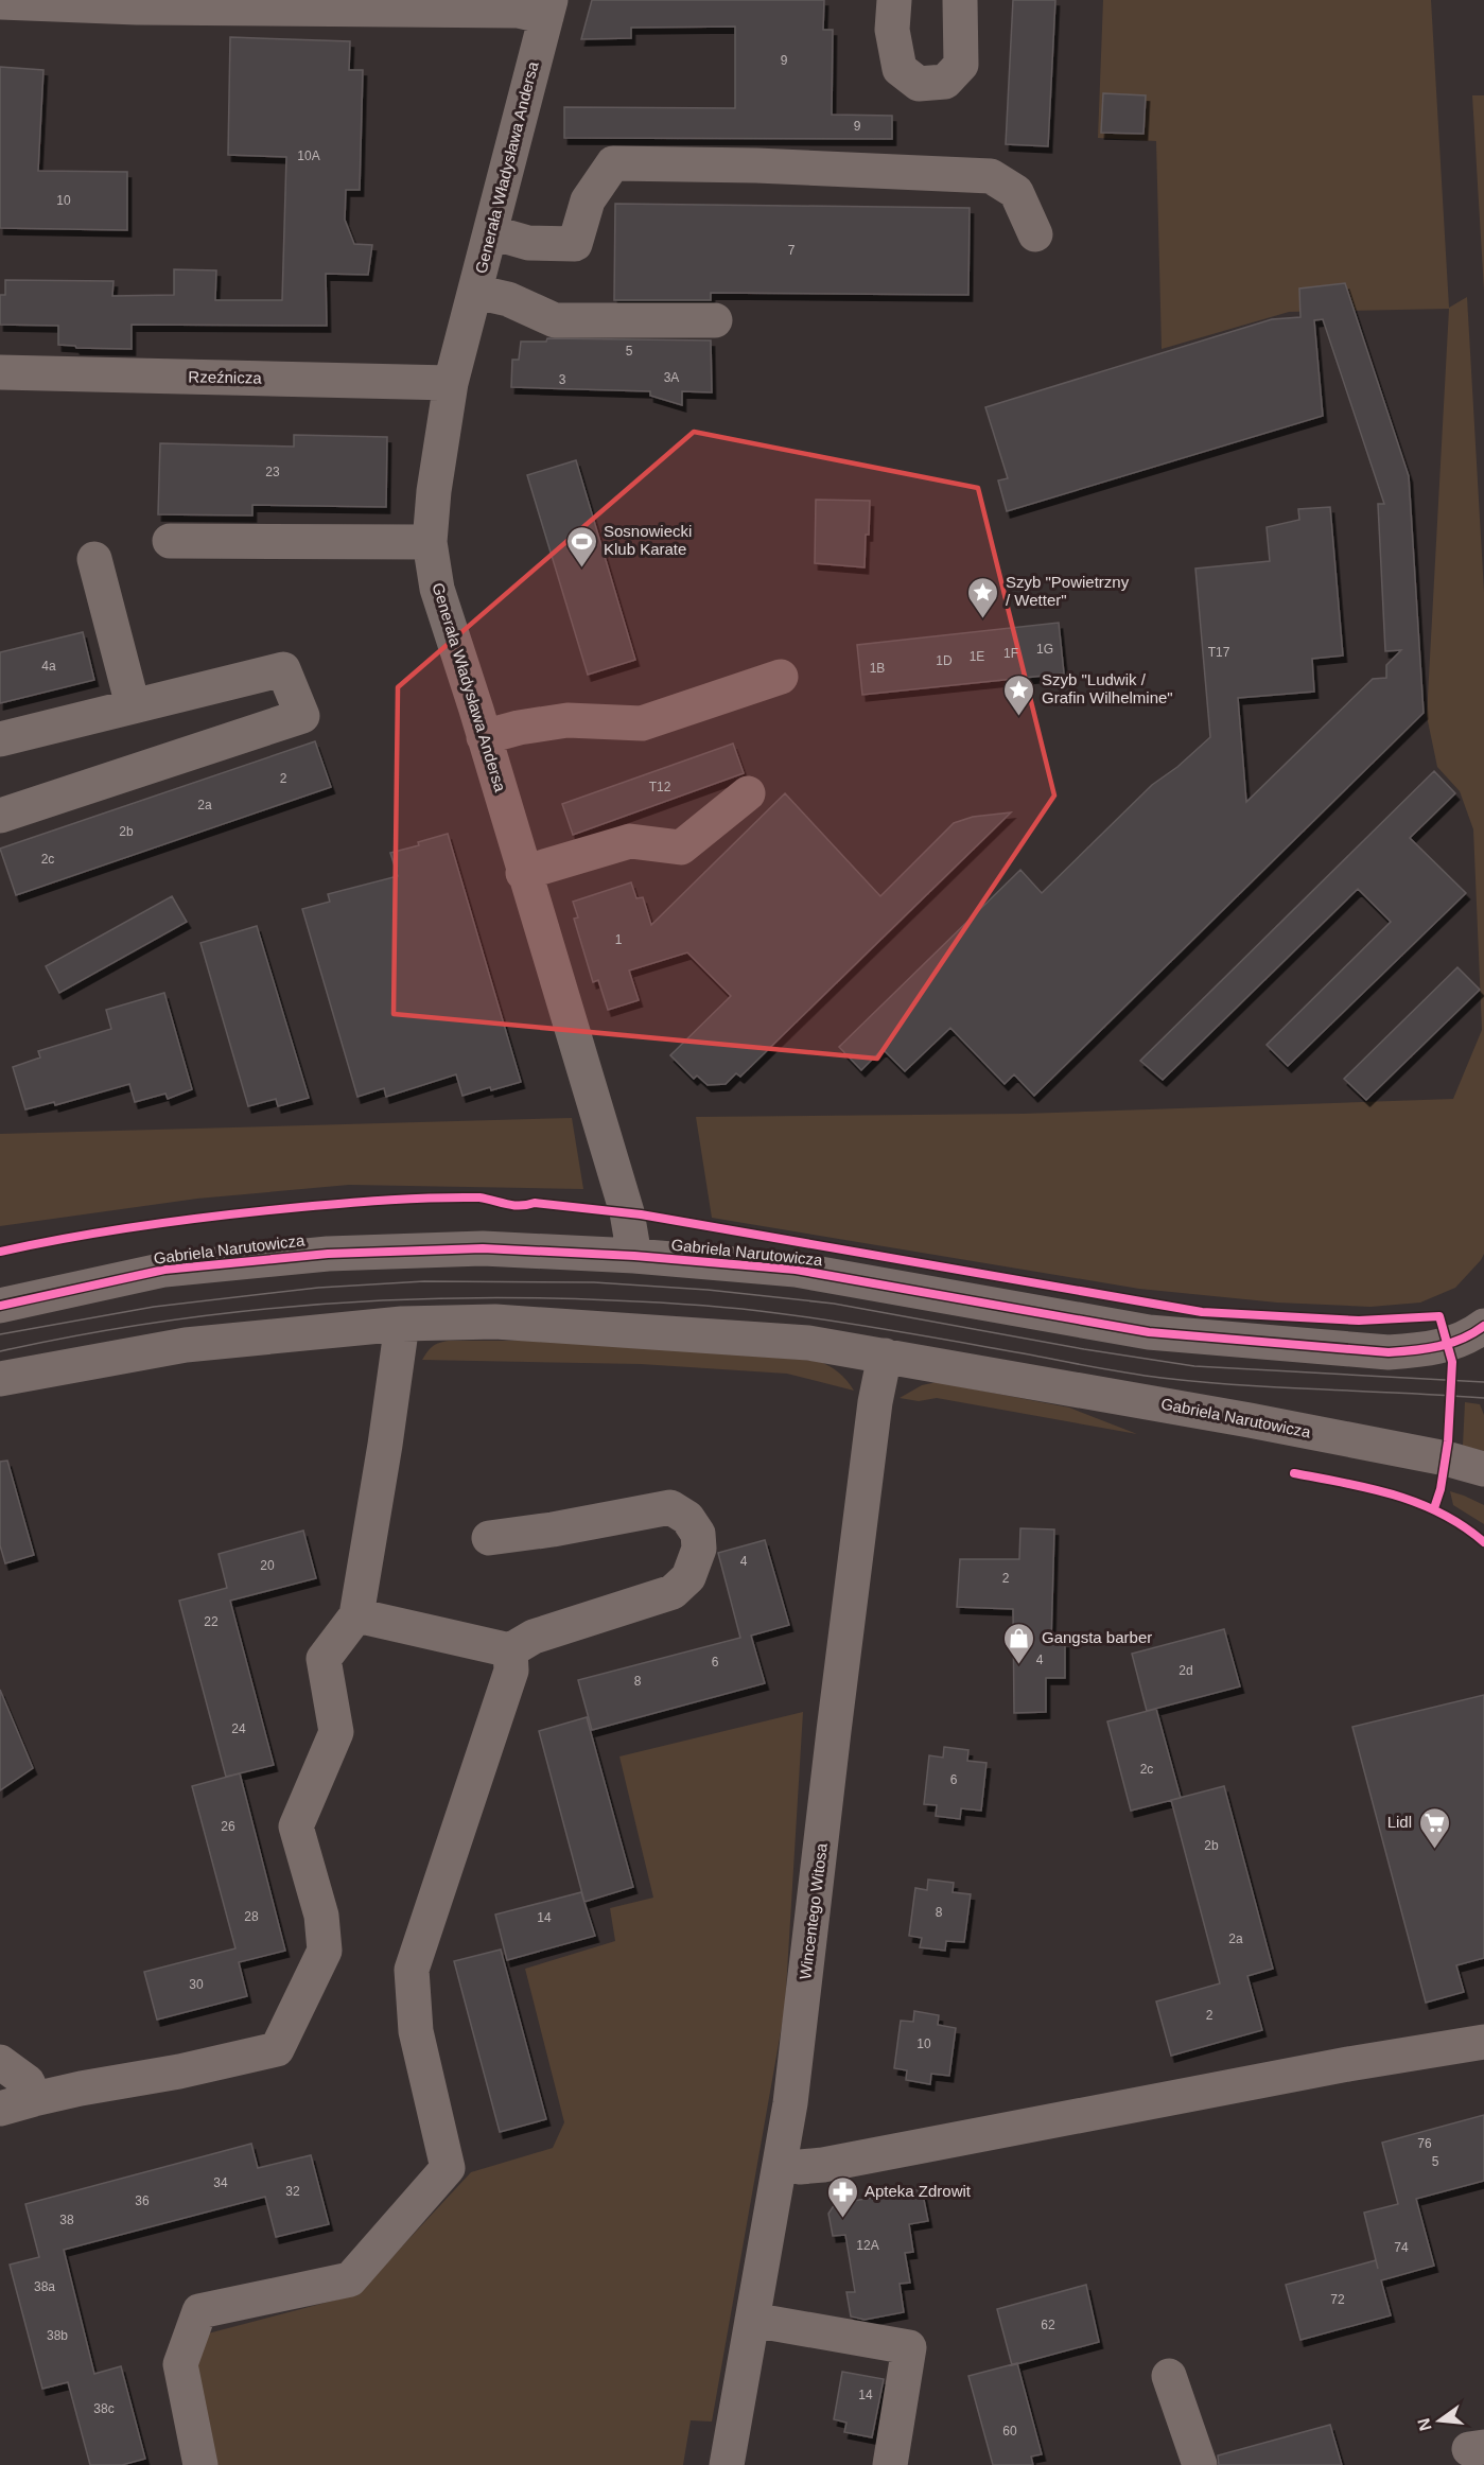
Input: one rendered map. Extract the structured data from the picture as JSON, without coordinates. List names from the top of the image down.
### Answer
{
  "streets": {
    "street": [
      "Generała Władysława Andersa",
      "Rzeźnicza",
      "Gabriela Narutowicza",
      "Wincentego Witosa"
    ]
  },
  "crossings": [
    ["Generała Władysława Andersa", "Rzeźnicza"],
    ["Generała Władysława Andersa", "Gabriela Narutowicza"],
    ["Gabriela Narutowicza", "Wincentego Witosa"]
  ],
  "places": {
    "sports": ["Sosnowiecki Klub Karate"],
    "place": ["Szyb \"Powietrzny / Wetter\"", "Szyb \"Ludwik / Grafin Wilhelmine\""],
    "shop": ["Gangsta barber"],
    "supermarket": ["Lidl"],
    "pharmacy": ["Apteka Zdrowit"]
  },
  "house_numbers": [
    "9",
    "9",
    "10A",
    "10",
    "7",
    "5",
    "3A",
    "3",
    "23",
    "1G",
    "T17",
    "1F",
    "1E",
    "1D",
    "4a",
    "1B",
    "2",
    "T12",
    "2a",
    "2b",
    "2c",
    "1",
    "4",
    "20",
    "2",
    "22",
    "4",
    "6",
    "2d",
    "8",
    "24",
    "2c",
    "6",
    "26",
    "2b",
    "8",
    "28",
    "14",
    "2a",
    "30",
    "2",
    "10",
    "76",
    "5",
    "34",
    "32",
    "36",
    "38",
    "12A",
    "74",
    "38a",
    "72",
    "62",
    "38b",
    "14",
    "38c",
    "60"
  ],
  "north": "left"
}
